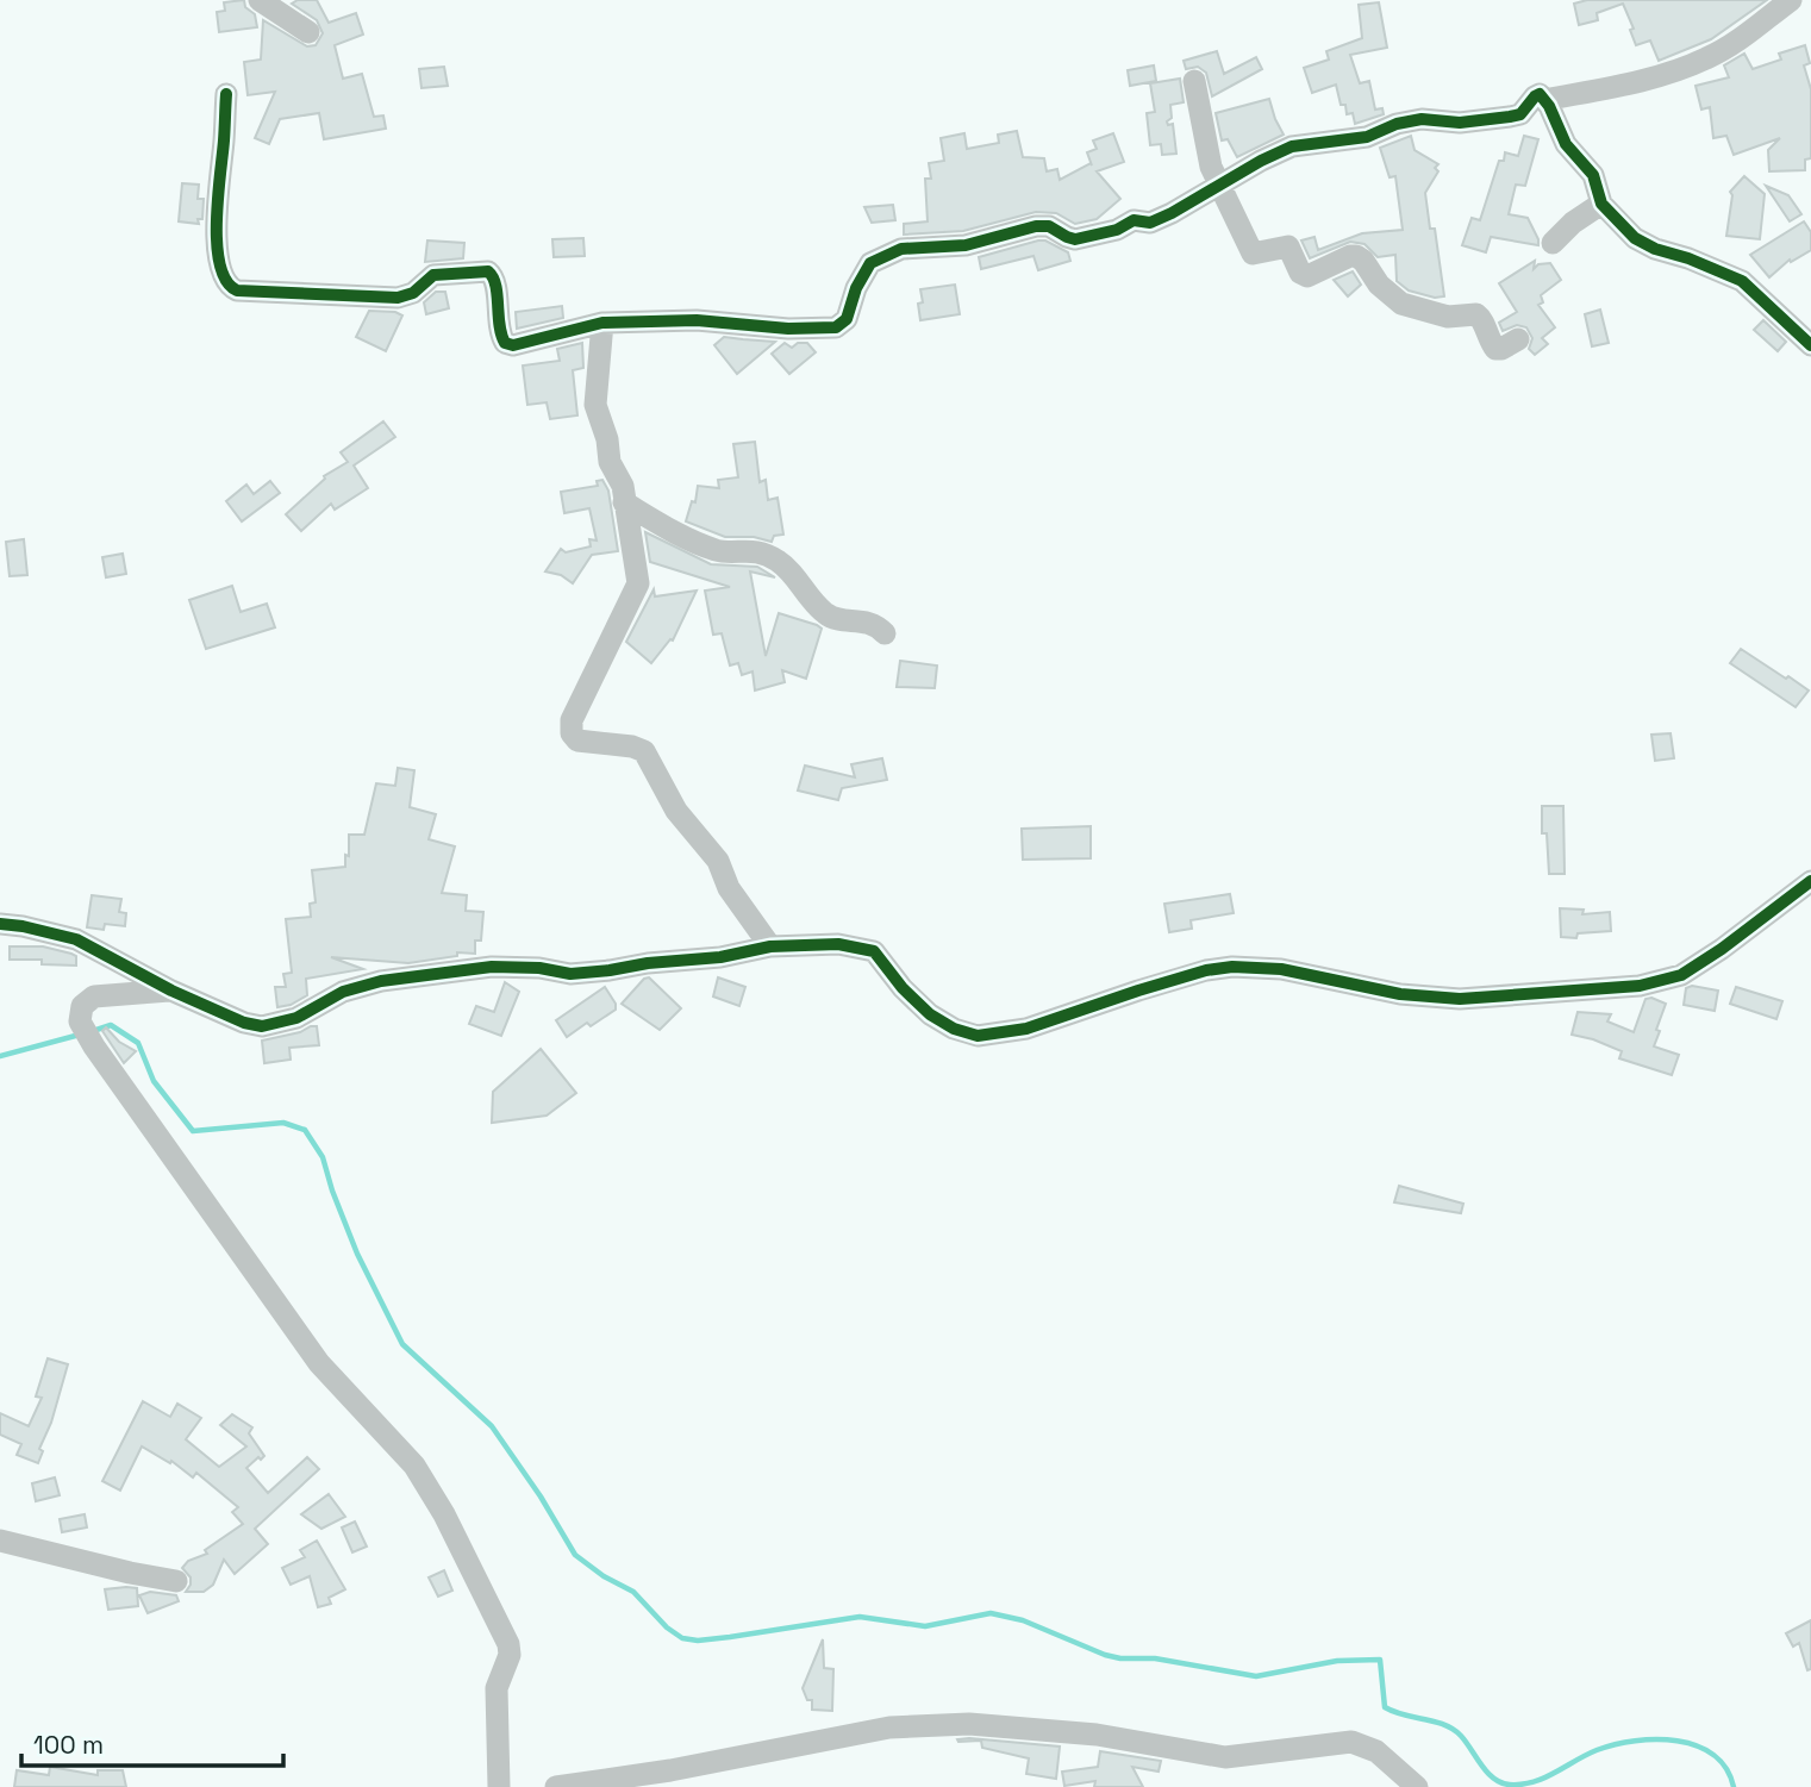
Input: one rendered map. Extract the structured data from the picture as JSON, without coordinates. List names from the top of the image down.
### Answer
{
  "scale_bar": "100 m"
}
